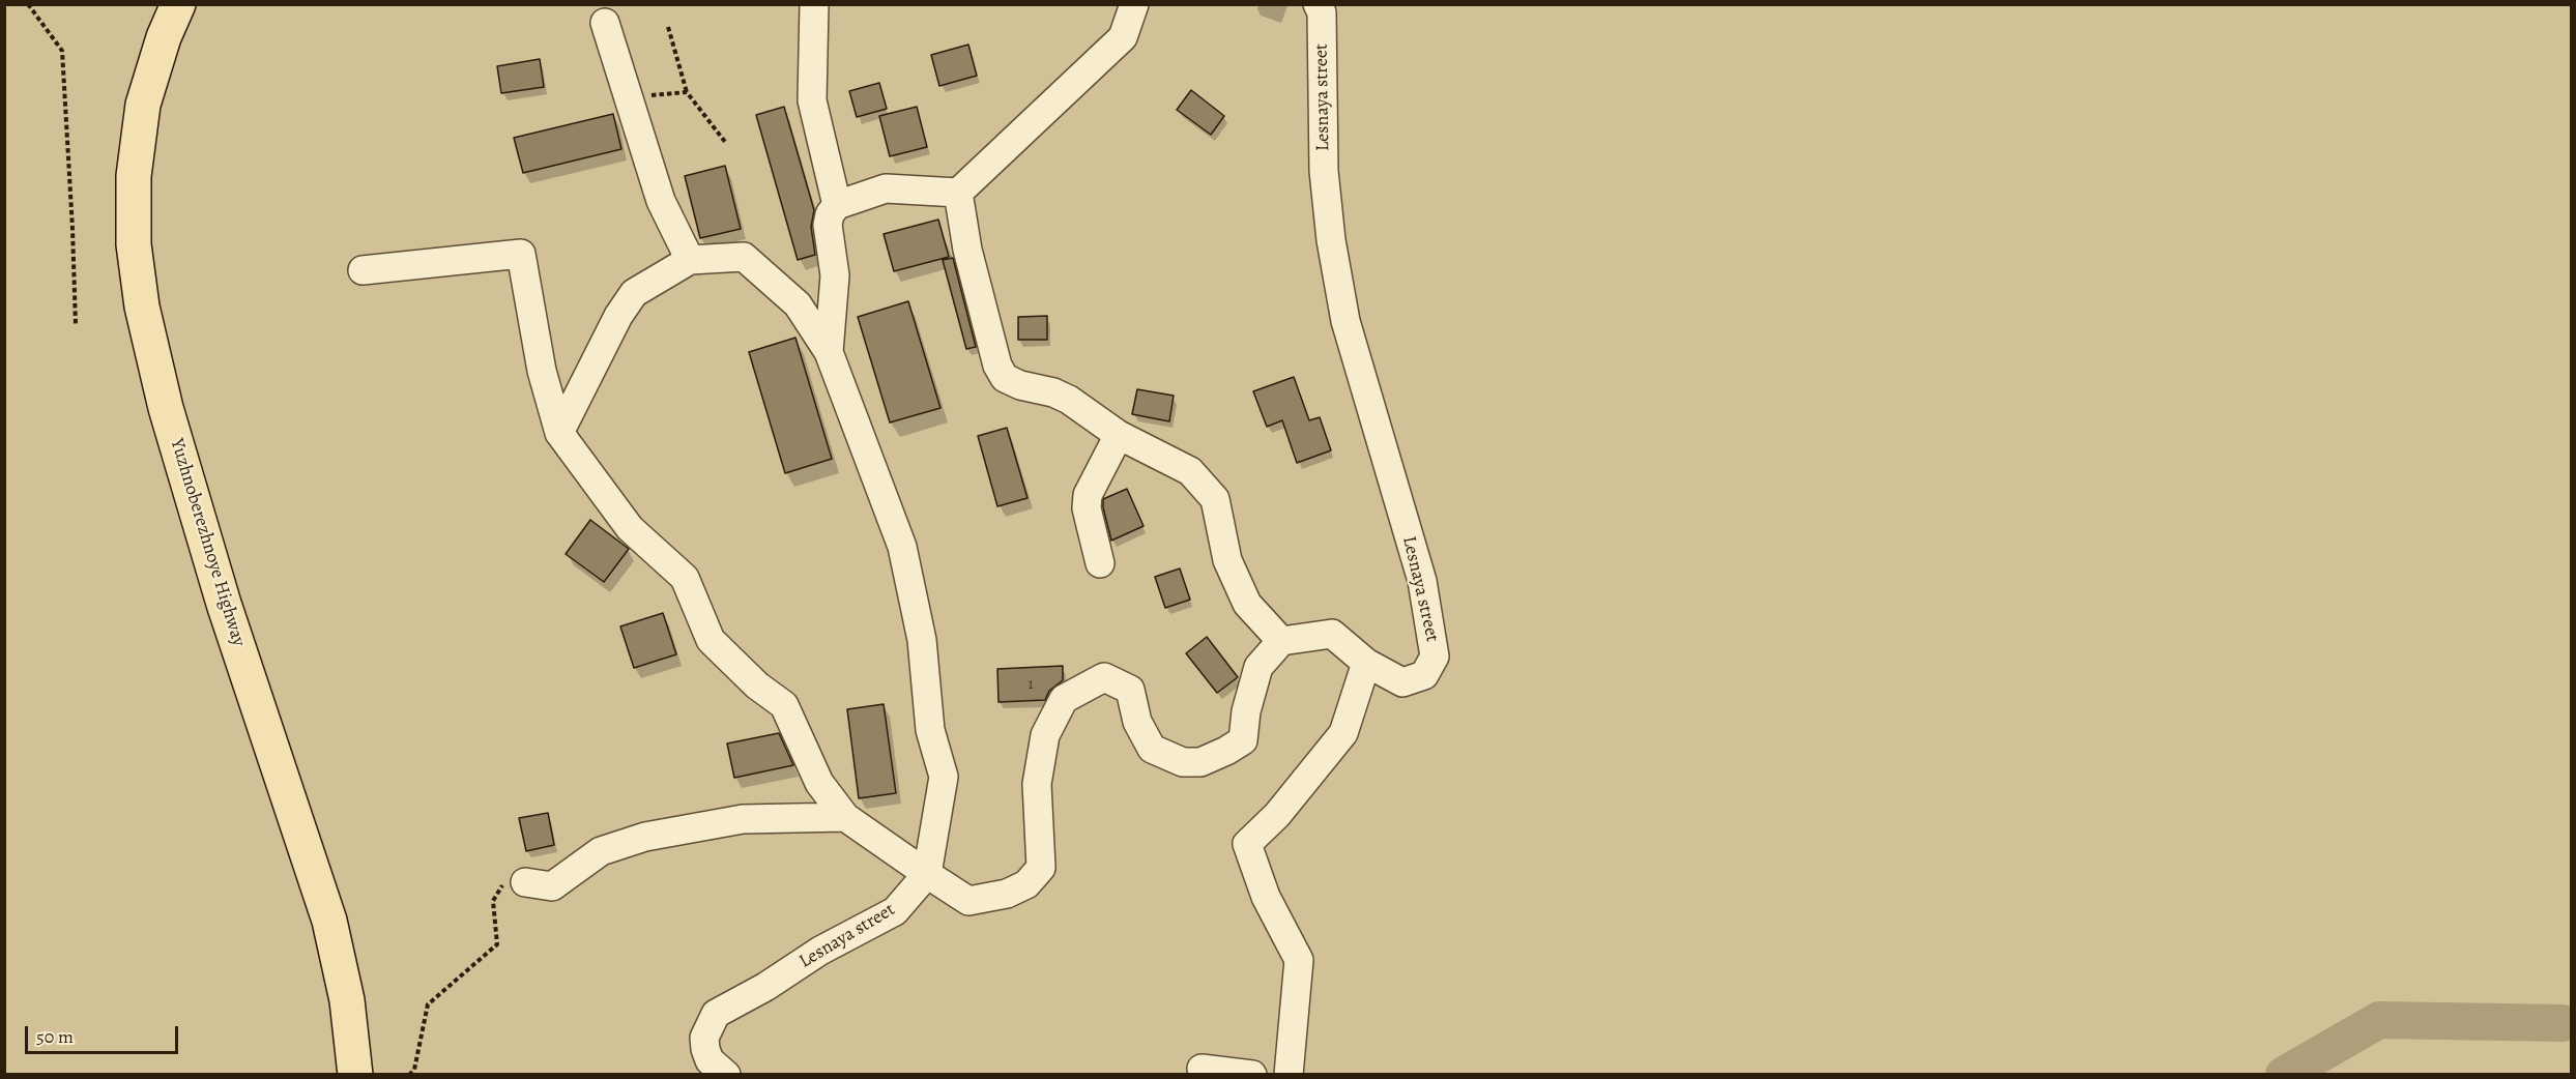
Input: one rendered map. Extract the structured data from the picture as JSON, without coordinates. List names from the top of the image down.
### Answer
{
  "streets": {
    "highway": ["Yuzhnoberezhnoye Highway"],
    "street": ["Lesnaya street"]
  },
  "house_numbers": ["1"],
  "scale_bar": "50 m"
}
